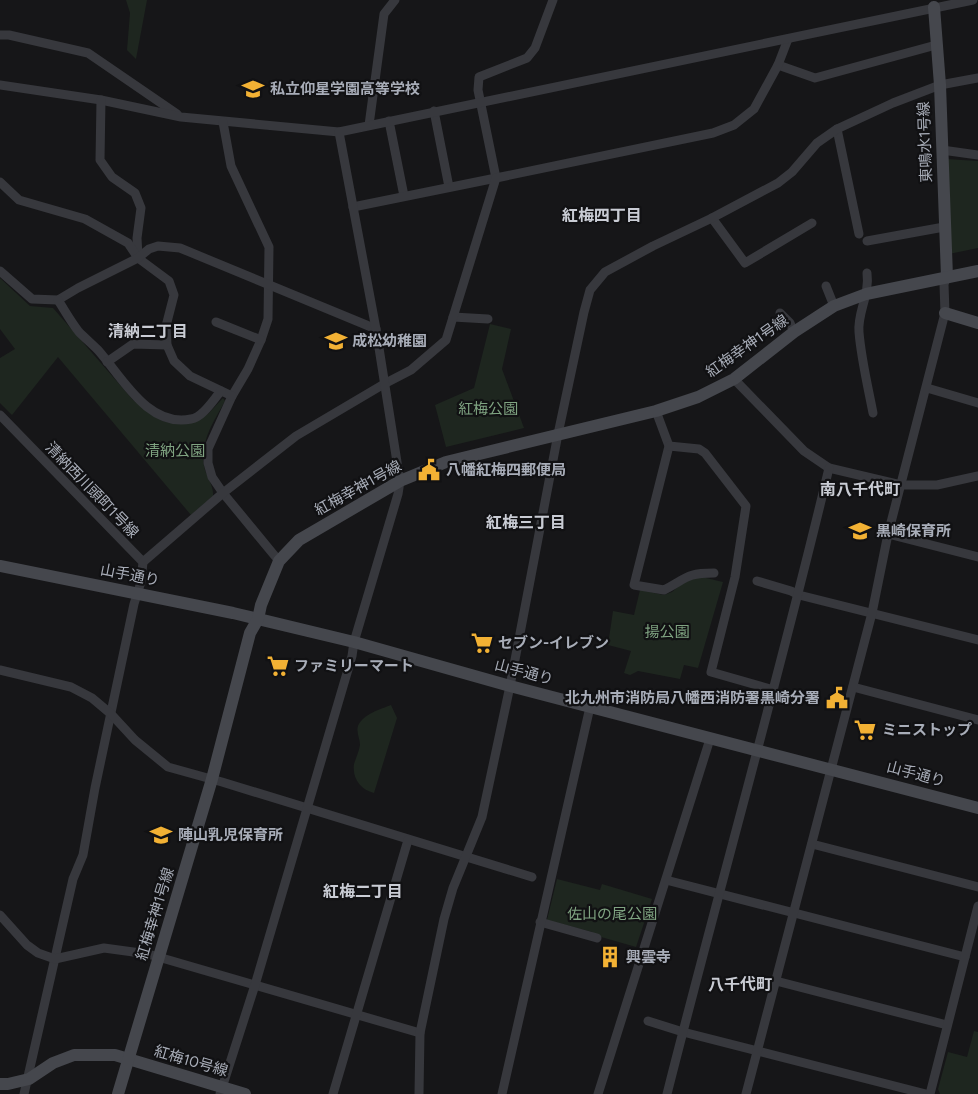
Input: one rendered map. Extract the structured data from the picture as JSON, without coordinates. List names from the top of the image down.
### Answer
{
  "streets": {
    "street": [
      "東鳴水1号線",
      "紅梅幸神1号線",
      "清納西川頭町1号線",
      "山手通り",
      "紅梅10号線"
    ]
  },
  "crossings": [
    ["東鳴水1号線", "紅梅幸神1号線"],
    ["紅梅幸神1号線", "山手通り"],
    ["紅梅幸神1号線", "紅梅10号線"]
  ],
  "districts": [
    "紅梅四丁目",
    "清納二丁目",
    "南八千代町",
    "紅梅三丁目",
    "紅梅二丁目",
    "八千代町"
  ],
  "parks": [
    "紅梅公園",
    "清納公園",
    "揚公園",
    "佐山の尾公園"
  ],
  "places": {
    "school or university": [
      "私立仰星学園高等学校",
      "成松幼稚園",
      "黒崎保育所",
      "陣山乳児保育所"
    ],
    "public building": ["八幡紅梅四郵便局", "北九州市消防局八幡西消防署黒崎分署"],
    "supermarket": ["セブン-イレブン", "ファミリーマート", "ミニストップ"],
    "building": ["興雲寺"]
  }
}
